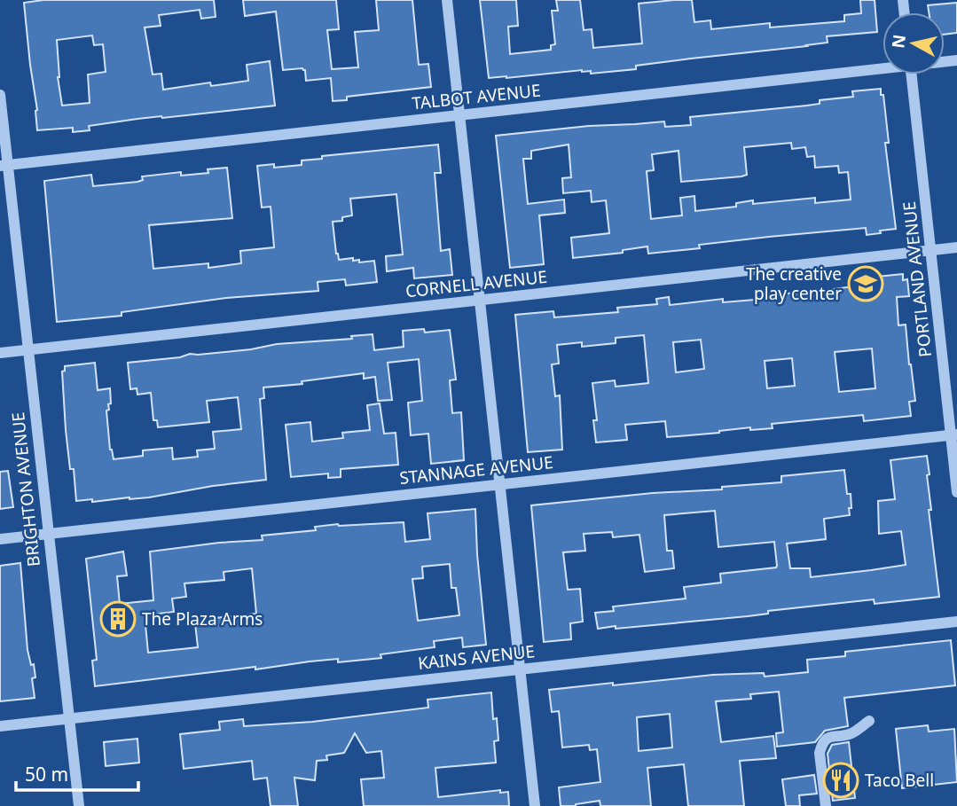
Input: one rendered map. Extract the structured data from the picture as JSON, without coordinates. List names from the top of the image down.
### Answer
{
  "streets": {
    "street": [
      "TALBOT AVENUE",
      "PORTLAND AVENUE",
      "CORNELL AVENUE",
      "STANNAGE AVENUE",
      "BRIGHTON AVENUE",
      "KAINS AVENUE"
    ]
  },
  "crossings": [
    ["TALBOT AVENUE", "BRIGHTON AVENUE"],
    ["PORTLAND AVENUE", "CORNELL AVENUE"],
    ["PORTLAND AVENUE", "STANNAGE AVENUE"],
    ["CORNELL AVENUE", "BRIGHTON AVENUE"],
    ["STANNAGE AVENUE", "BRIGHTON AVENUE"],
    ["BRIGHTON AVENUE", "KAINS AVENUE"]
  ],
  "places": {
    "school or university": ["The creative play center"],
    "building": ["The Plaza Arms"],
    "restaurant": ["Taco Bell"]
  },
  "scale_bar": "50 m",
  "north": "left"
}
